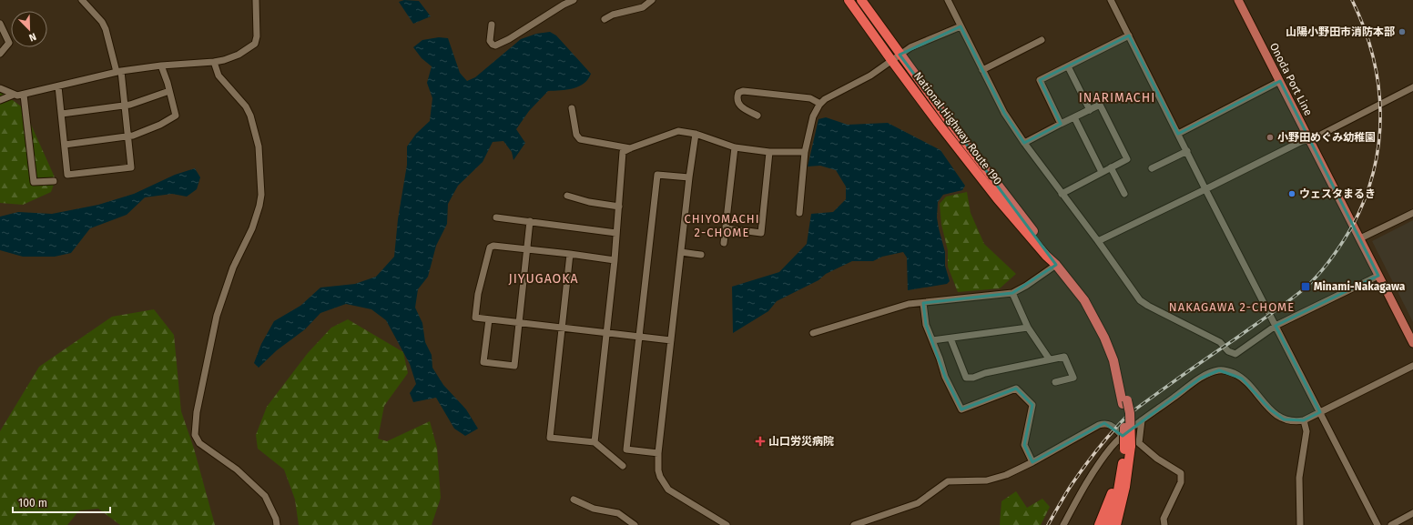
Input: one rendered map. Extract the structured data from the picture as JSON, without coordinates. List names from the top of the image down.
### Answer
{
  "streets": {
    "highway": ["National Highway Route 190"],
    "main road": ["Onoda Port Line"]
  },
  "districts": [
    "INARIMACHI",
    "CHIYOMACHI 2-CHOME",
    "JIYUGAOKA",
    "NAKAGAWA 2-CHOME"
  ],
  "places": {
    "other": ["山陽小野田市消防本部", "小野田めぐみ幼稚園", "ウェスタまるき"],
    "transit": ["Minami-Nakagawa"],
    "health": ["山口労災病院"]
  },
  "scale_bar": "100 m",
  "north": "bottom right"
}
